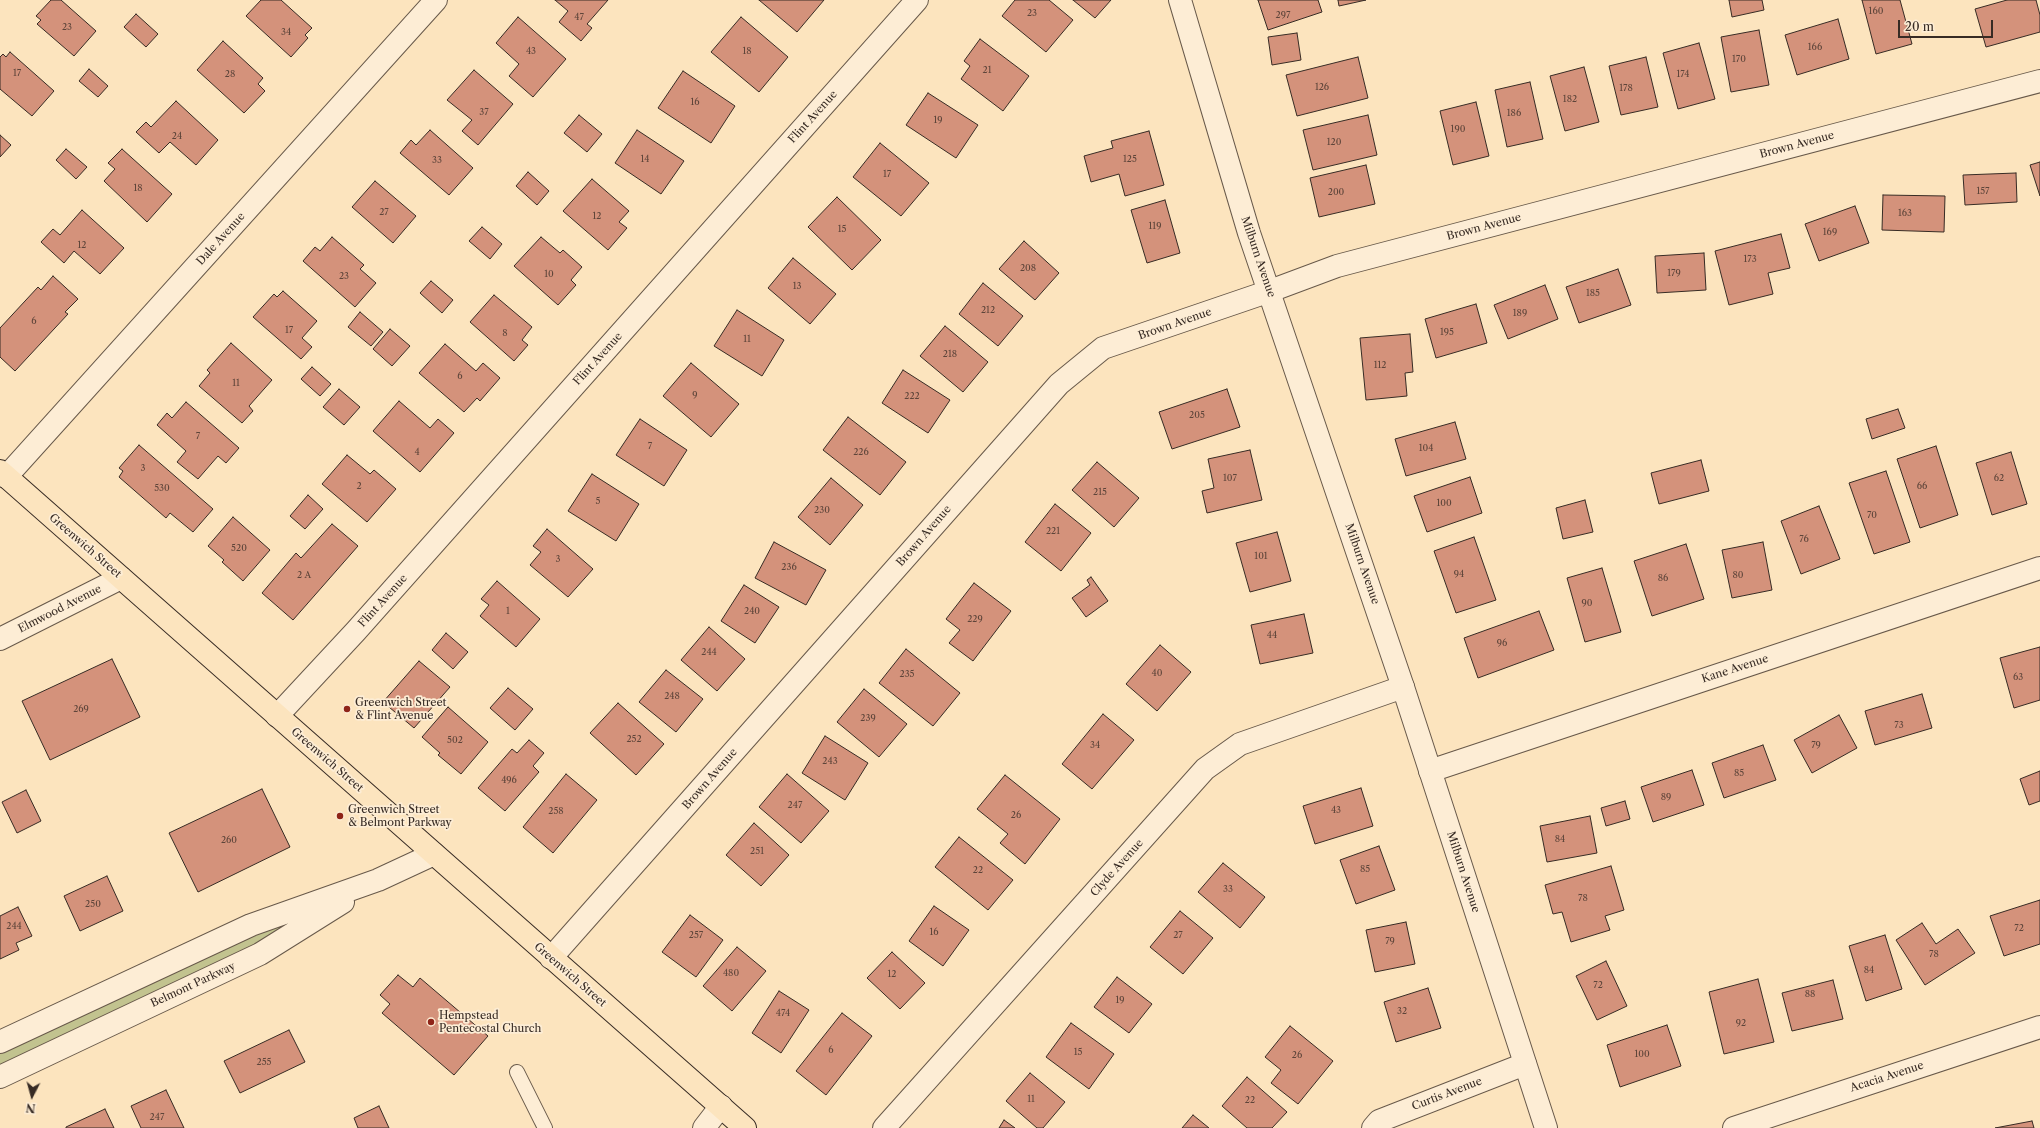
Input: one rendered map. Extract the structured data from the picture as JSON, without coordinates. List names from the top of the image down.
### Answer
{
  "streets": {
    "main road": ["Greenwich Street"],
    "street": [
      "Flint Avenue",
      "Brown Avenue",
      "Dale Avenue",
      "Milburn Avenue",
      "Elmwood Avenue",
      "Kane Avenue",
      "Clyde Avenue",
      "Belmont Parkway",
      "Acacia Avenue",
      "Curtis Avenue"
    ]
  },
  "crossings": [
    ["Flint Avenue", "Greenwich Street"],
    ["Brown Avenue", "Milburn Avenue"],
    ["Brown Avenue", "Greenwich Street"],
    ["Dale Avenue", "Greenwich Street"],
    ["Milburn Avenue", "Kane Avenue"],
    ["Milburn Avenue", "Clyde Avenue"],
    ["Milburn Avenue", "Curtis Avenue"],
    ["Greenwich Street", "Elmwood Avenue"],
    ["Greenwich Street", "Belmont Parkway"]
  ],
  "places": ["Greenwich Street & Flint Avenue", "Greenwich Street & Belmont Parkway", "Hempstead Pentecostal Church"],
  "house_numbers": [
    "160",
    "23",
    "297",
    "47",
    "23",
    "34",
    "166",
    "43",
    "18",
    "170",
    "21",
    "17",
    "28",
    "174",
    "126",
    "178",
    "182",
    "16",
    "37",
    "186",
    "19",
    "190",
    "24",
    "120",
    "14",
    "125",
    "33",
    "17",
    "18",
    "157",
    "200",
    "27",
    "163",
    "12",
    "119",
    "15",
    "169",
    "12",
    "173",
    "208",
    "179",
    "10",
    "23",
    "13",
    "185",
    "212",
    "189",
    "6",
    "17",
    "195",
    "8",
    "11",
    "218",
    "112",
    "6",
    "11",
    "9",
    "222",
    "205",
    "7",
    "7",
    "104",
    "4",
    "226",
    "3",
    "107",
    "62",
    "2",
    "66",
    "530",
    "215",
    "5",
    "100",
    "230",
    "70",
    "221",
    "76",
    "520",
    "101",
    "3",
    "236",
    "94",
    "2 A",
    "80",
    "86",
    "90",
    "1",
    "240",
    "229",
    "44",
    "96",
    "244",
    "40",
    "235",
    "63",
    "248",
    "269",
    "239",
    "73",
    "252",
    "502",
    "34",
    "79",
    "243",
    "85",
    "496",
    "89",
    "247",
    "43",
    "258",
    "26",
    "84",
    "260",
    "251",
    "85",
    "22",
    "33",
    "78",
    "250",
    "244",
    "72",
    "16",
    "257",
    "27",
    "79",
    "78",
    "84",
    "480",
    "12",
    "72",
    "88",
    "19",
    "32",
    "474",
    "92",
    "6",
    "15",
    "100",
    "26",
    "255",
    "11",
    "22",
    "247"
  ],
  "scale_bar": "20 m",
  "north": "bottom"
}
